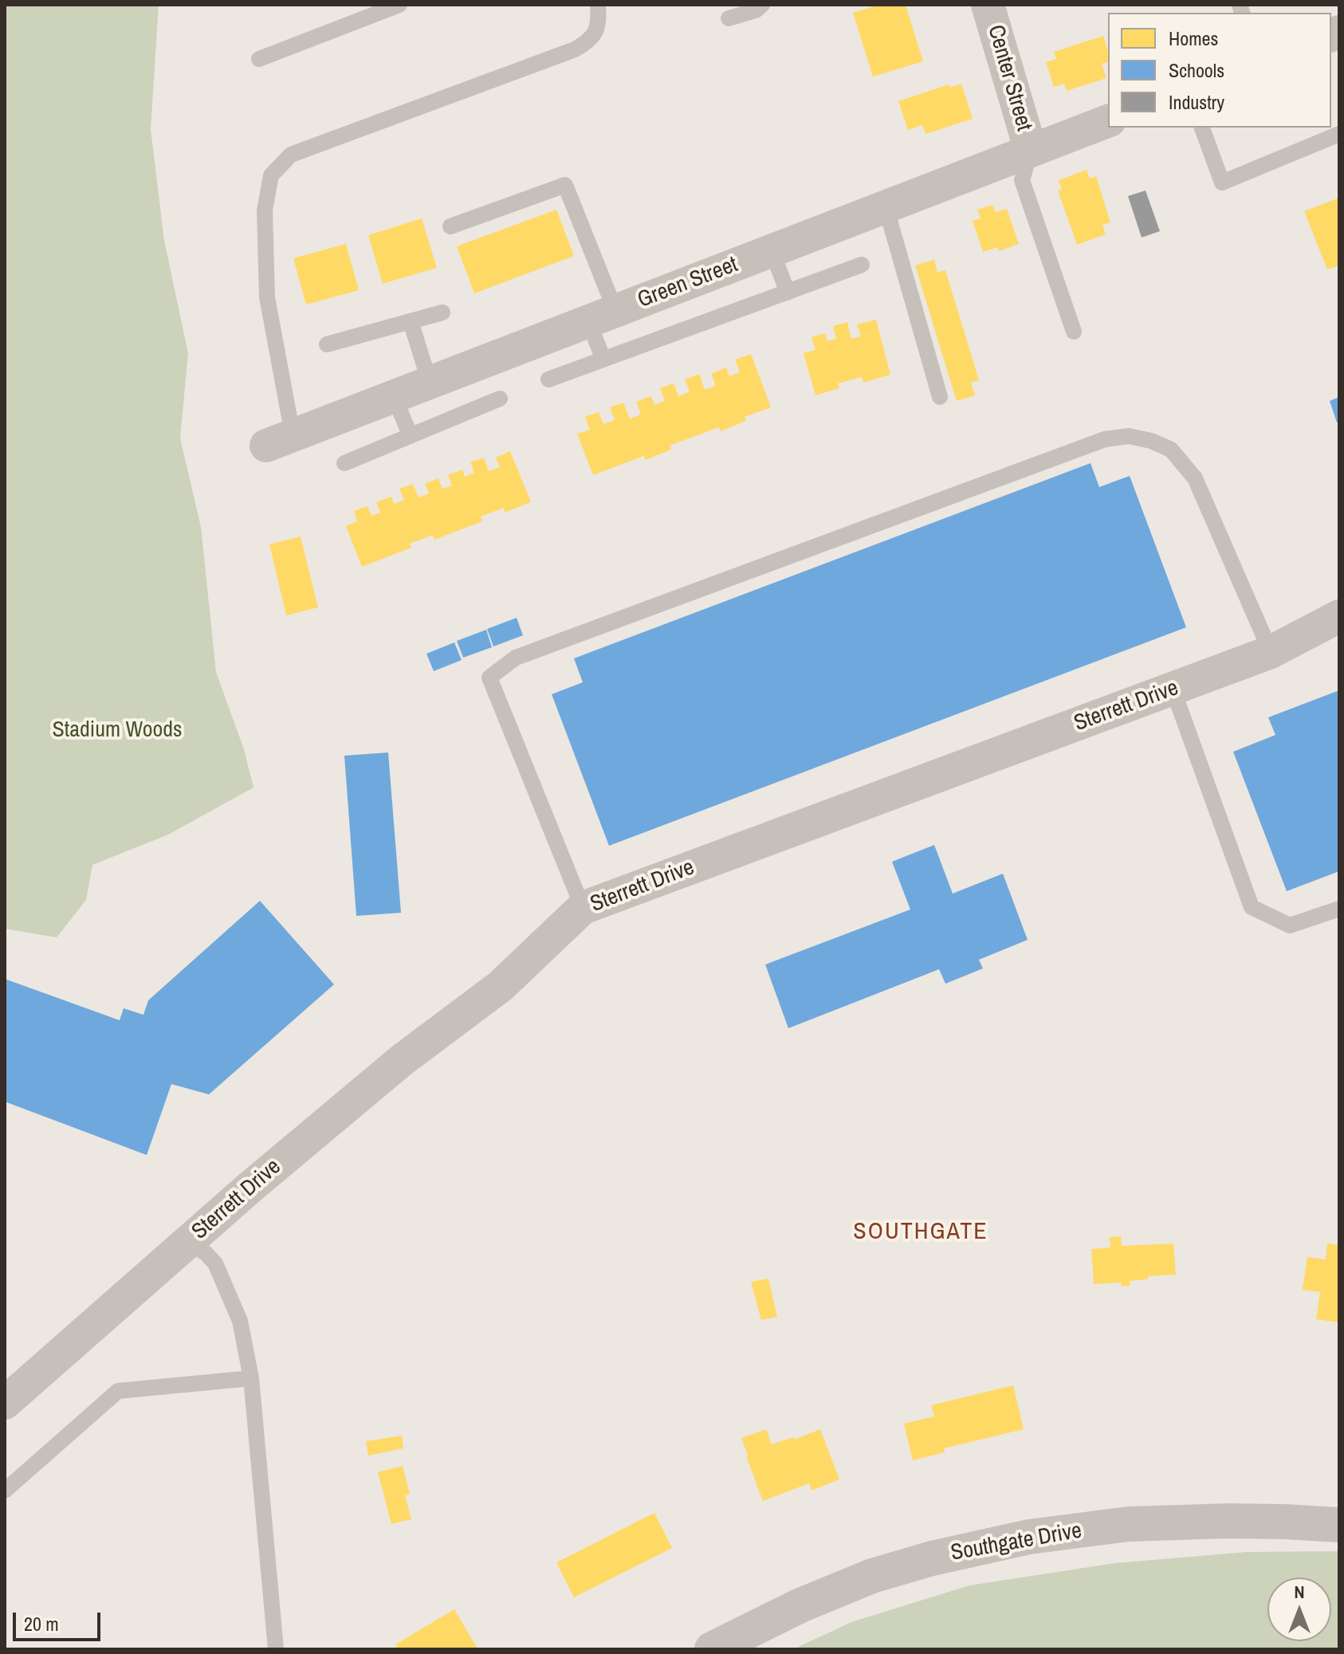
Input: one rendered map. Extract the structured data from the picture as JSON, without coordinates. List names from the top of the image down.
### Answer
{
  "streets": {
    "street": [
      "Center Street",
      "Green Street",
      "Sterrett Drive",
      "Southgate Drive"
    ]
  },
  "crossings": [
    ["Center Street", "Green Street"]
  ],
  "districts": ["SOUTHGATE"],
  "parks": ["Stadium Woods"],
  "legend": ["Homes", "Schools", "Industry"],
  "scale_bar": "20 m",
  "north": "top"
}
